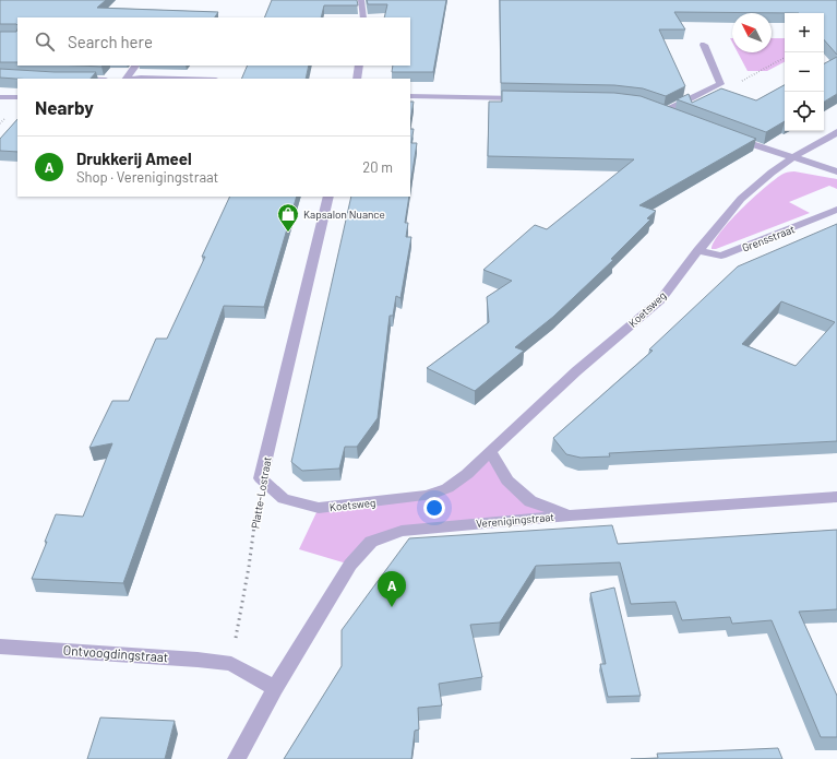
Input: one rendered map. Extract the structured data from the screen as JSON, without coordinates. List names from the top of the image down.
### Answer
{
  "streets": {
    "street": [
      "Grensstraat",
      "Koetsweg",
      "Platte-Lostraat",
      "Verenigingstraat",
      "Ontvoogdingstraat"
    ]
  },
  "crossings": [
    ["Grensstraat", "Koetsweg"],
    ["Koetsweg", "Platte-Lostraat"],
    ["Platte-Lostraat", "Ontvoogdingstraat"]
  ],
  "places": {
    "shop": ["Kapsalon Nuance"]
  },
  "north": "top left",
  "page": {
    "map_buttons": ["+", "−"],
    "search": "Search here",
    "heading": "Nearby",
    "list": [
      {
        "mark": "A",
        "name": "Drukkerij Ameel",
        "note": "Shop · Verenigingstraat",
        "value": "20 m"
      }
    ],
    "pins": "A"
  }
}
